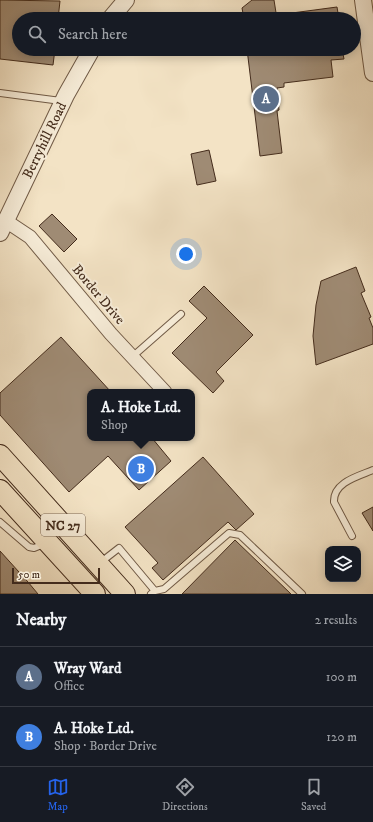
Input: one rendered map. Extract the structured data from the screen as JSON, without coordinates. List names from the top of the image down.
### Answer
{
  "streets": {
    "main road": ["NC 27"],
    "street": ["Berryhill Road", "Border Drive"]
  },
  "crossings": [
    ["Berryhill Road", "Border Drive"]
  ],
  "scale_bar": "50 m",
  "page": {
    "search": "Search here",
    "pins": ["A", "B"],
    "popup": ["A. Hoke Ltd.", "Shop"],
    "scale": "50 m",
    "heading": ["Nearby", "2 results"],
    "list": [
      {
        "mark": "A",
        "name": "Wray Ward",
        "note": "Office",
        "value": "100 m"
      },
      {
        "mark": "B",
        "name": "A. Hoke Ltd.",
        "note": "Shop · Border Drive",
        "value": "120 m"
      }
    ],
    "nav": ["Map", "Directions", "Saved"]
  }
}
